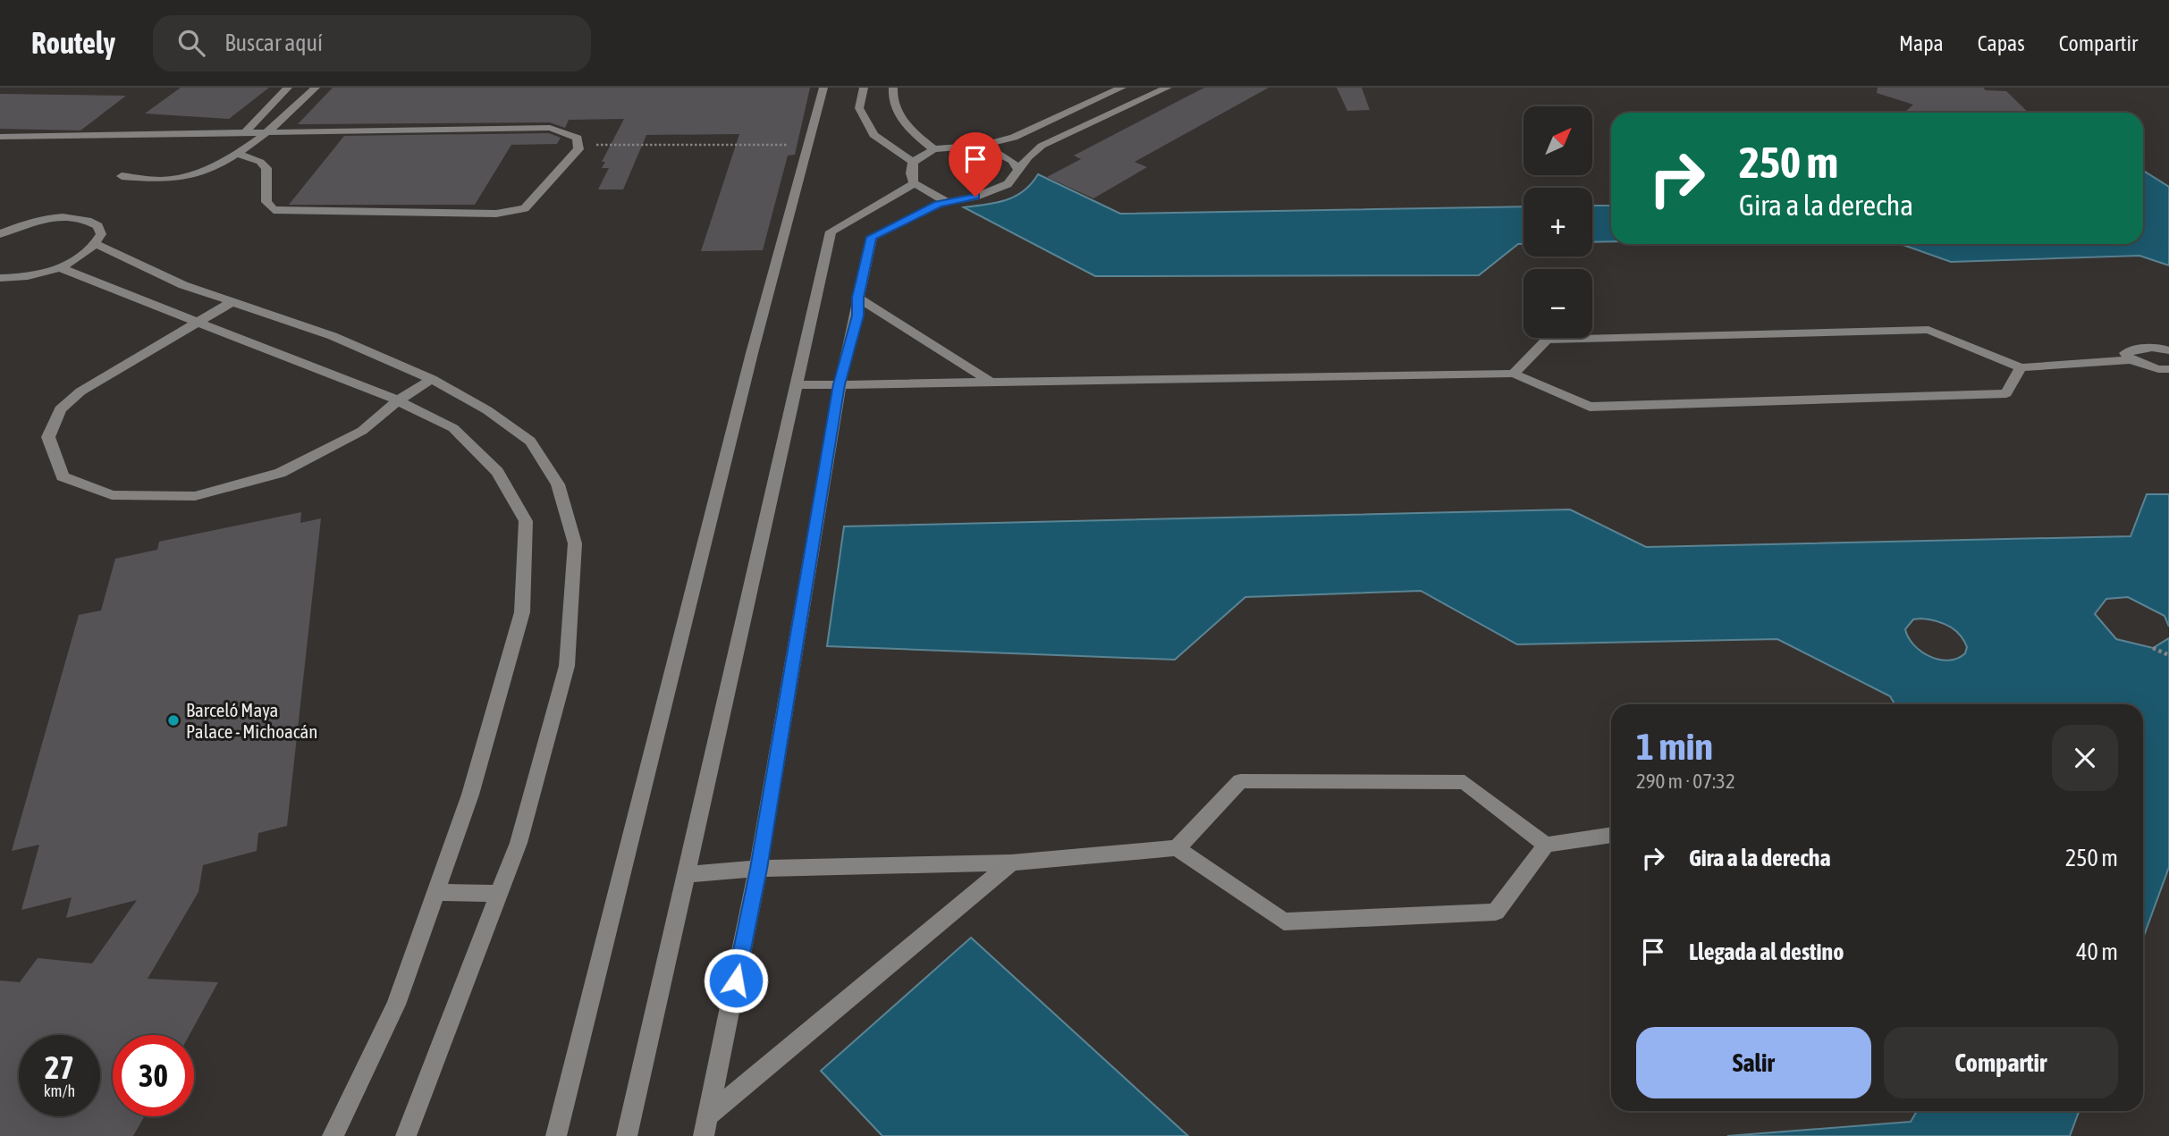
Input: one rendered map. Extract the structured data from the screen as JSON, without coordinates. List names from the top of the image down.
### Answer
{
  "places": ["Barceló Maya Palace - Michoacán"],
  "north": "top right",
  "page": {
    "header": "Routely",
    "search": "Buscar aquí",
    "nav": ["Mapa", "Capas", "Compartir"],
    "map_buttons": ["+", "−"],
    "turn": ["250 m", "Gira a la derecha"],
    "heading": ["1 min", "290 m · 07:32"],
    "list": [
      {
        "name": "Gira a la derecha",
        "value": "250 m"
      },
      {
        "name": "Llegada al destino",
        "value": "40 m"
      }
    ],
    "buttons": ["Salir", "Compartir"],
    "speed": "27 km/h",
    "limit": "30"
  }
}
